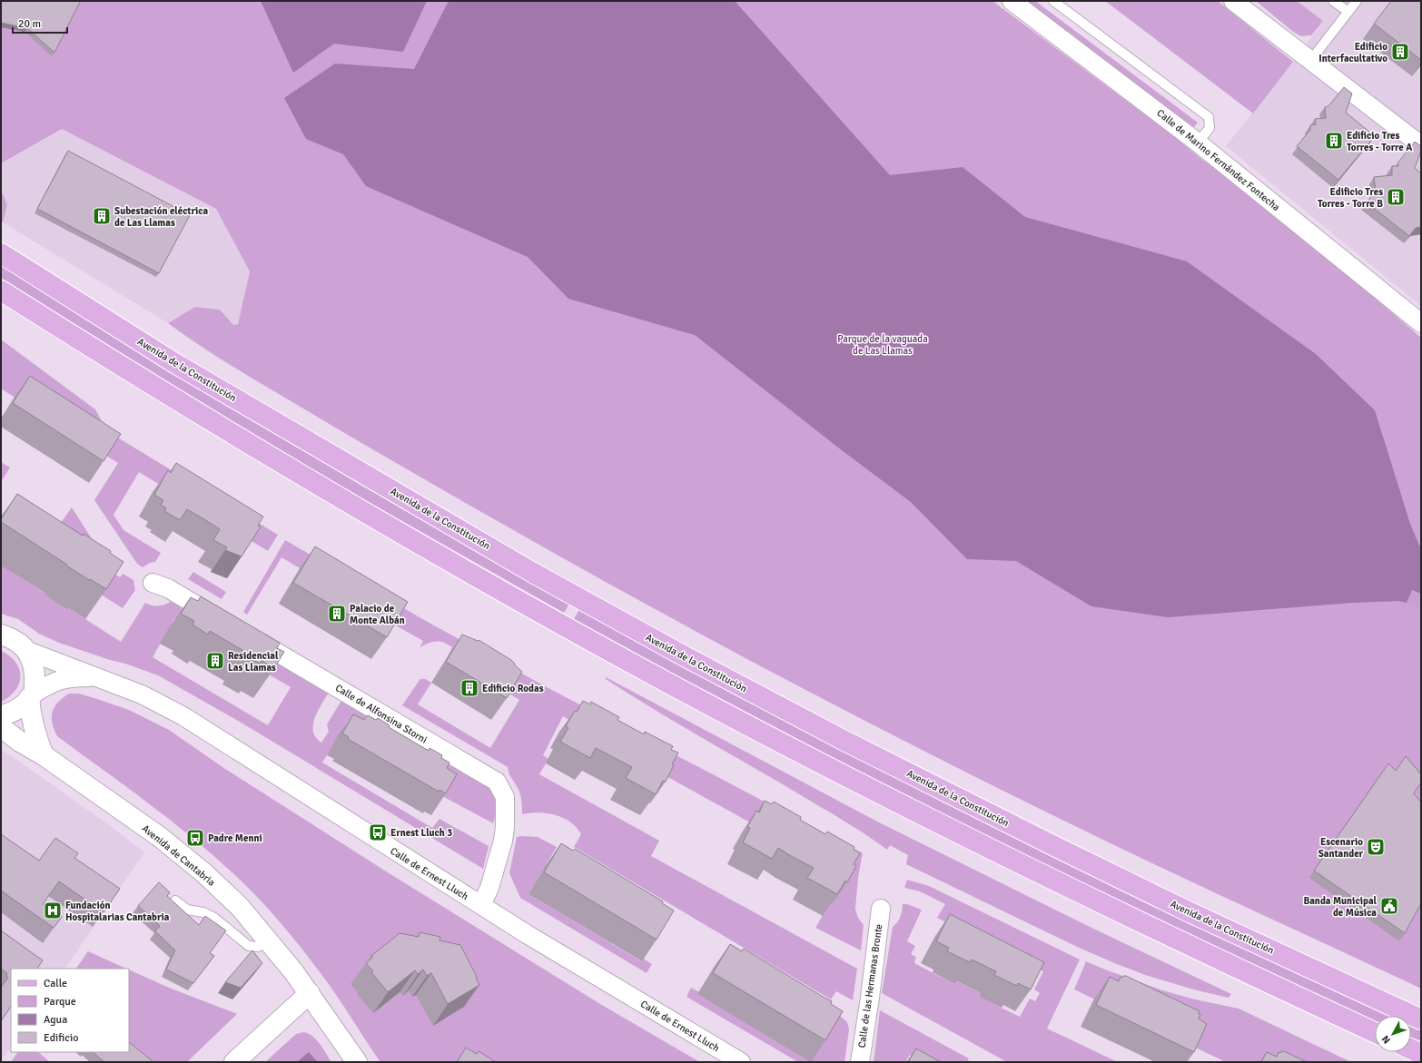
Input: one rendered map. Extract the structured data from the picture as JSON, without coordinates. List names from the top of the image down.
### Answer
{
  "streets": {
    "main road": ["Avenida de la Constitución", "Avenida de Cantabria"],
    "street": [
      "Calle de Marino Fernández Fontecha",
      "Calle de Alfonsina Storni",
      "Calle de Ernest Lluch",
      "Calle de las Hermanas Bronte"
    ]
  },
  "crossings": [
    ["Calle de Alfonsina Storni", "Calle de Ernest Lluch"]
  ],
  "parks": ["Parque de la vaguada de Las Llamas"],
  "places": {
    "building": [
      "Edificio Interfacultativo",
      "Edificio Tres Torres - Torre A",
      "Edificio Tres Torres - Torre B",
      "Subestación eléctrica de Las Llamas",
      "Palacio de Monte Albán",
      "Residencial Las Llamas",
      "Edificio Rodas"
    ],
    "bus stop": ["Ernest Lluch 3", "Padre Menni"],
    "theatre": ["Escenario Santander"],
    "public building": ["Banda Municipal de Música"],
    "hospital": ["Fundación Hospitalarias Cantabria"]
  },
  "legend": [
    "Calle",
    "Parque",
    "Agua",
    "Edificio"
  ],
  "scale_bar": "20 m",
  "north": "bottom left"
}
